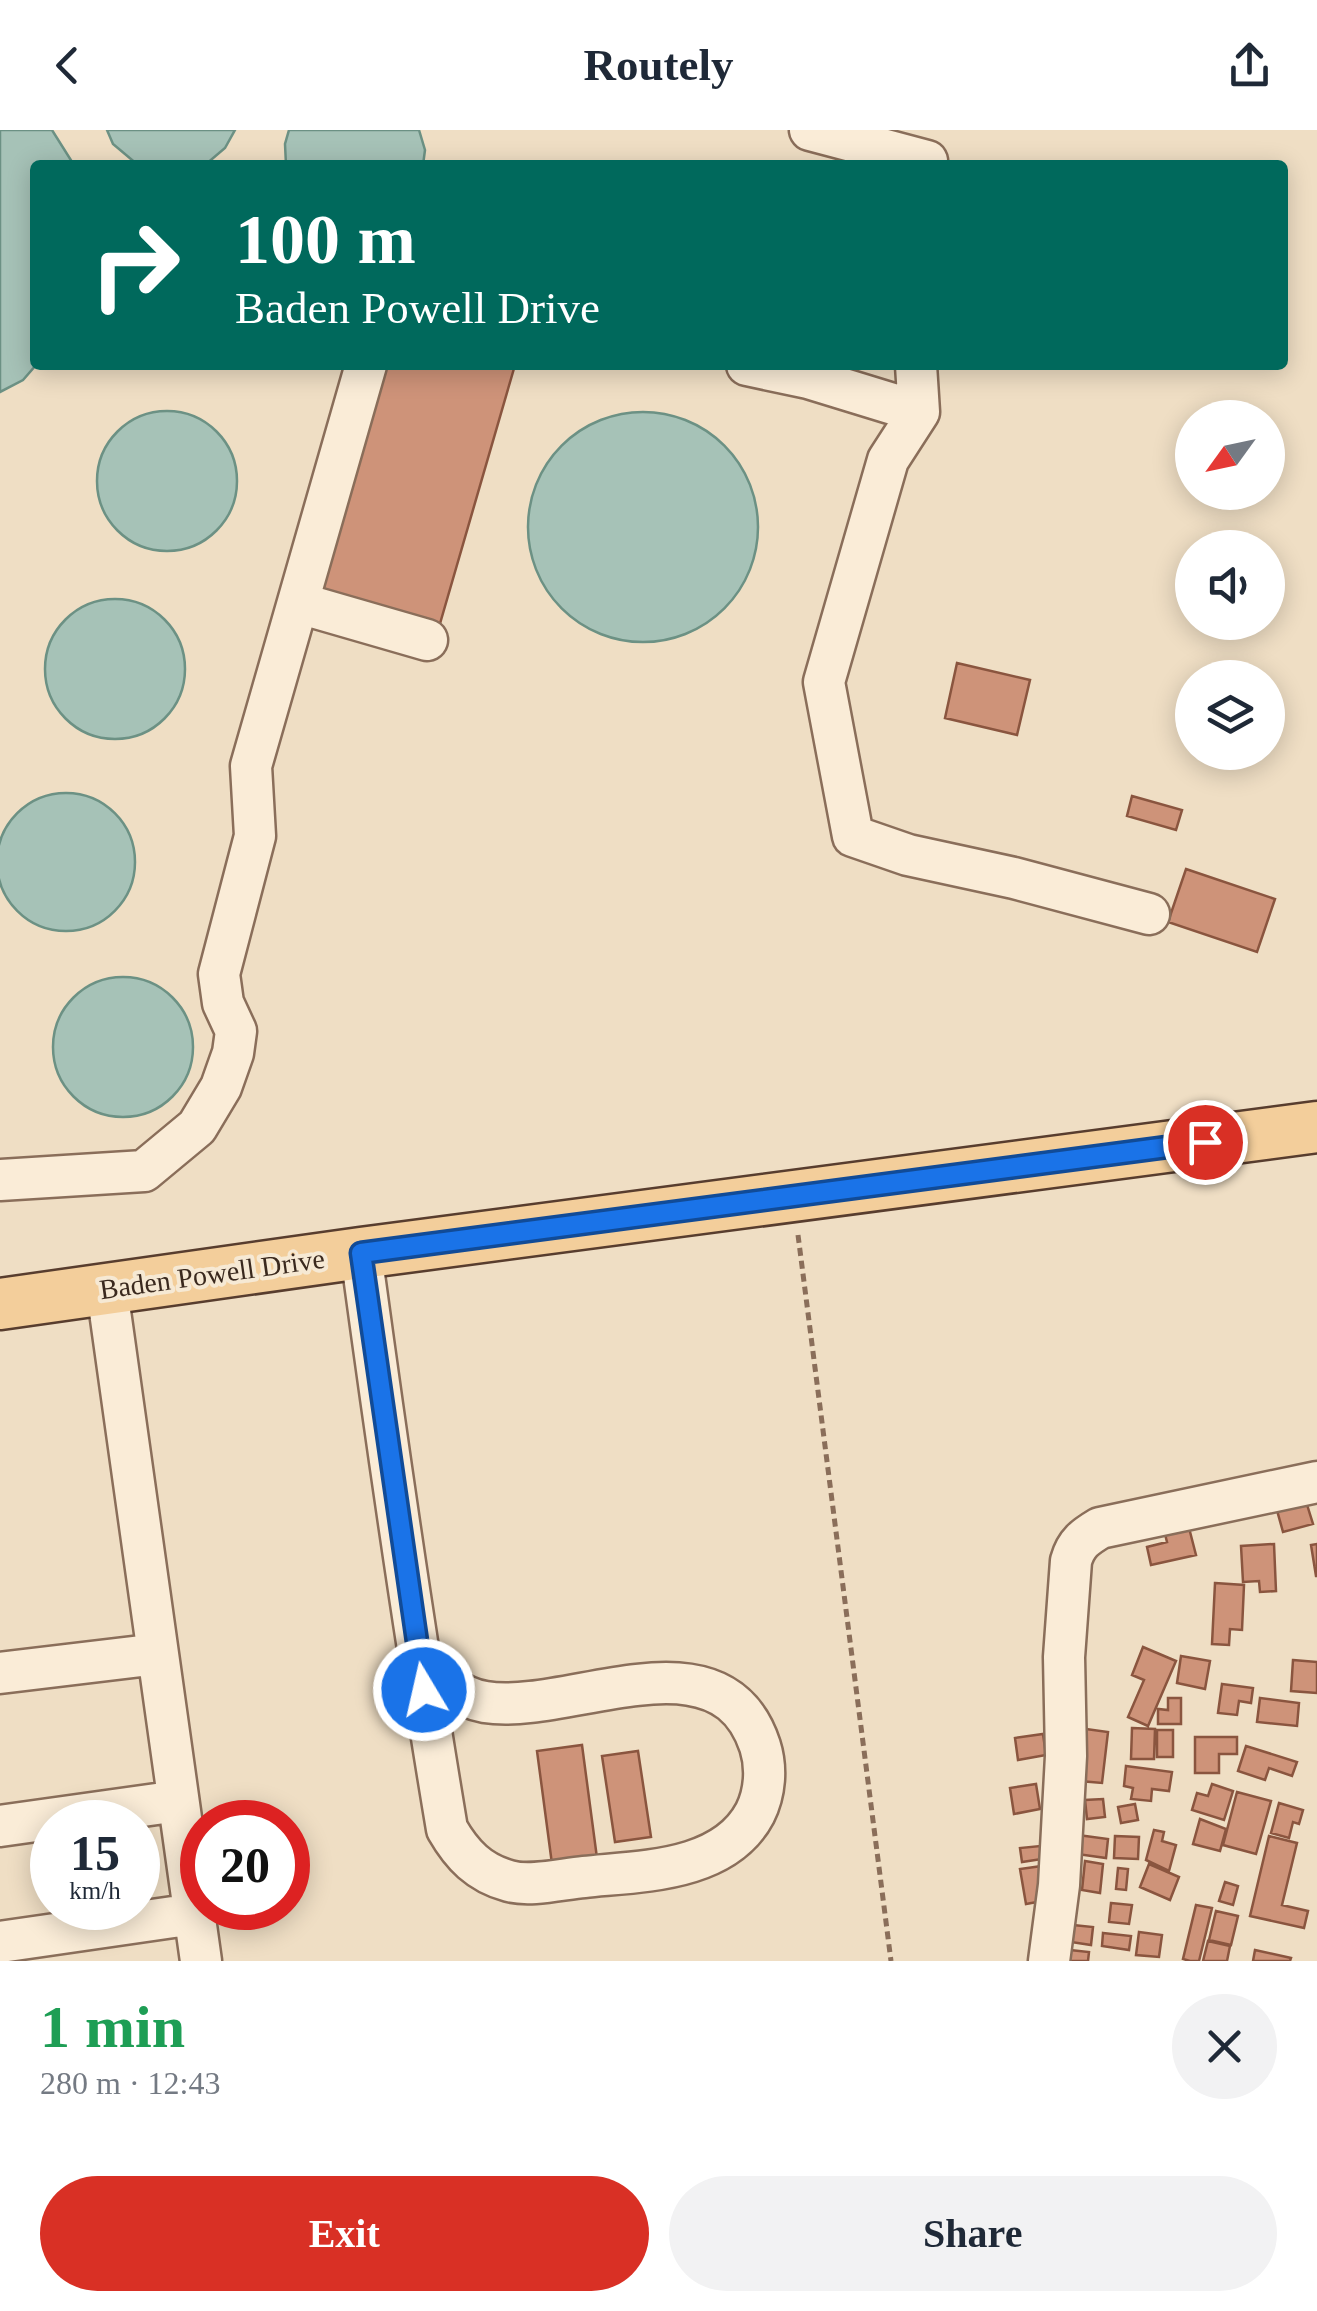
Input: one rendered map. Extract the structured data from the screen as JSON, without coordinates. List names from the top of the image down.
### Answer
{
  "streets": {
    "main road": ["Baden Powell Drive"]
  },
  "north": "bottom left",
  "page": {
    "header": "Routely",
    "turn": ["100 m", "Baden Powell Drive"],
    "speed": "15 km/h",
    "limit": "20",
    "heading": ["1 min", "280 m · 12:43"],
    "buttons": ["Exit", "Share"]
  }
}
